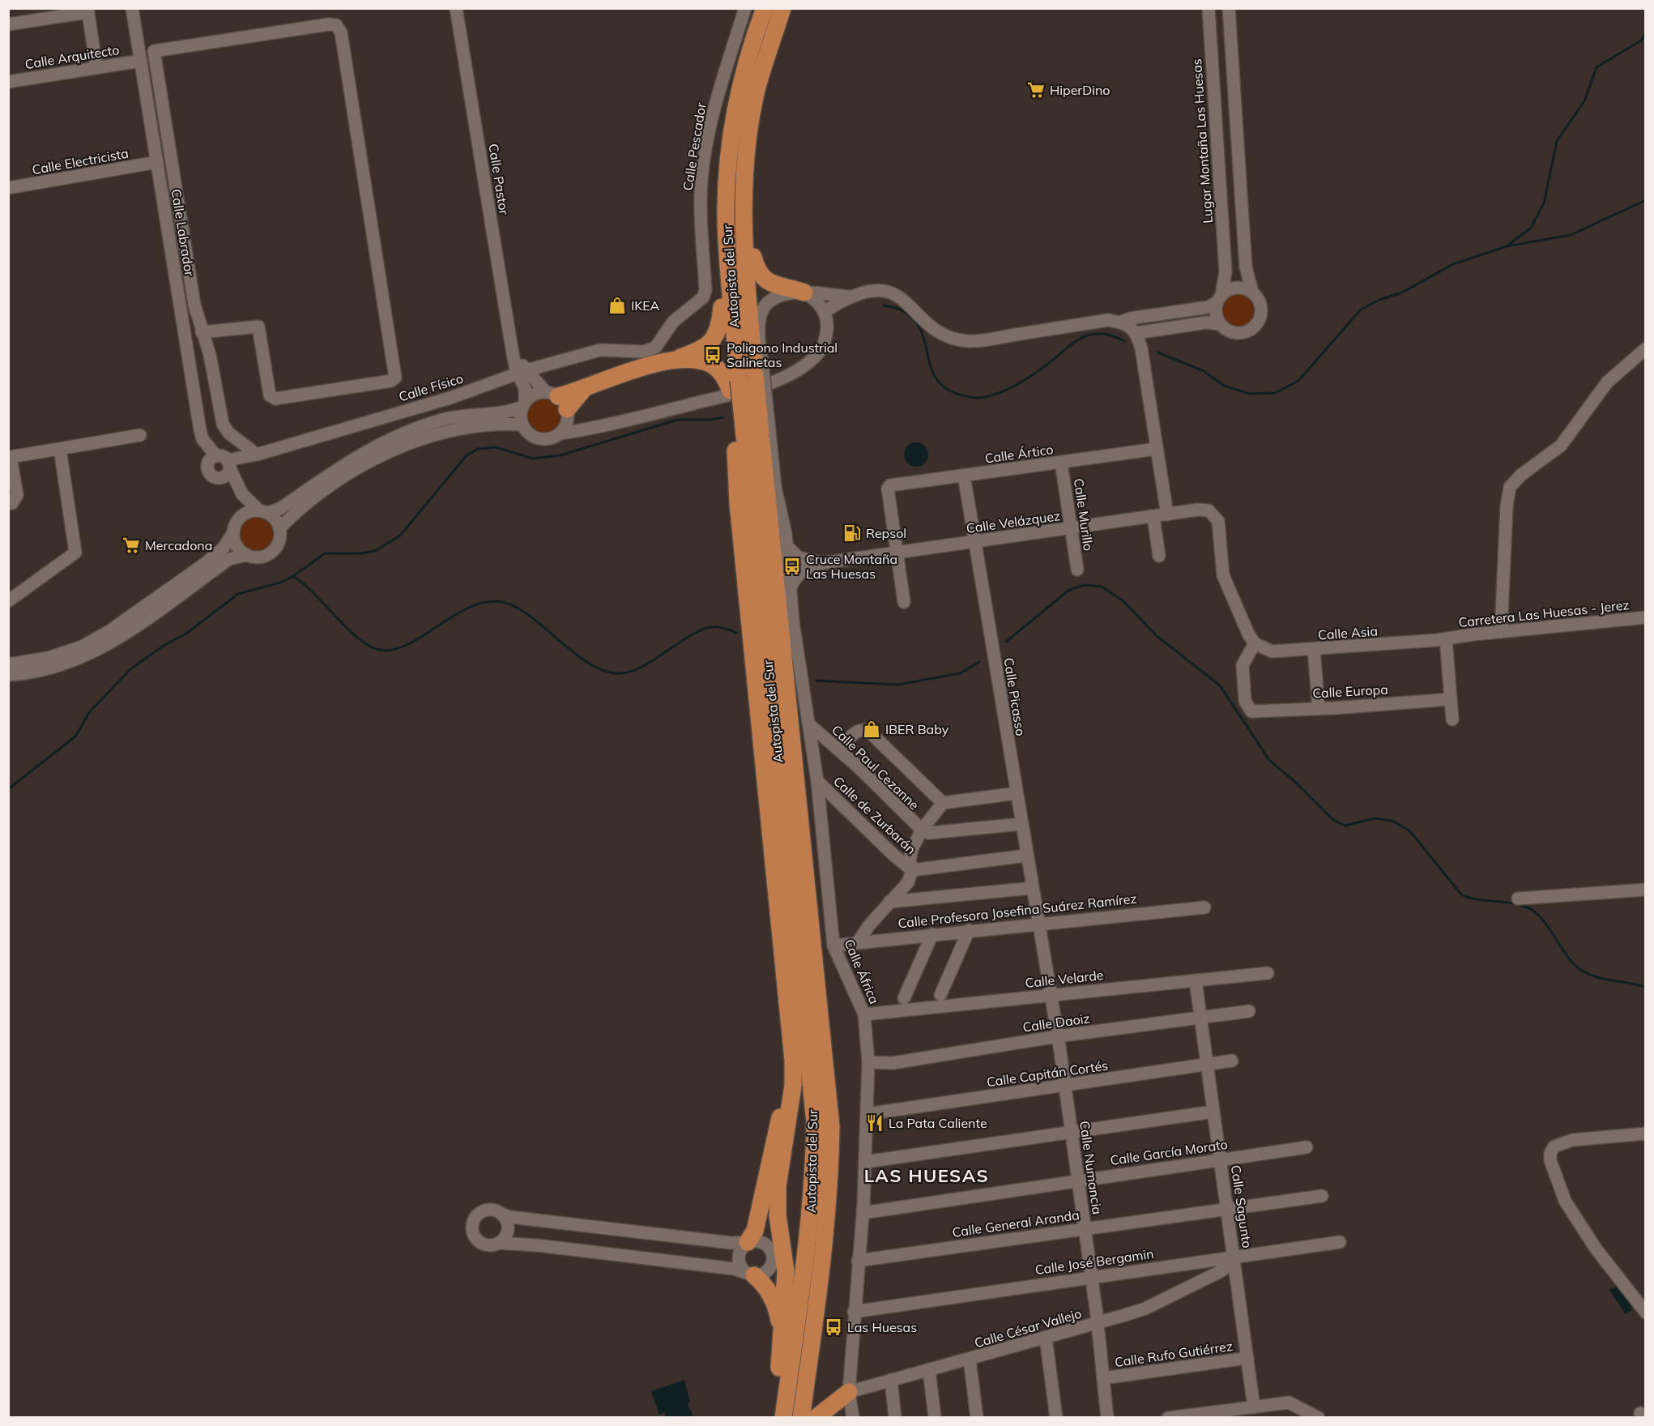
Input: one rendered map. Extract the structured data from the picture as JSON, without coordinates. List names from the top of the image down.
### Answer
{
  "streets": {
    "highway": ["Autopista del Sur"],
    "street": [
      "Calle Arquitecto",
      "Lugar Montaña Las Huesas",
      "Calle Pescador",
      "Calle Electricista",
      "Calle Pastor",
      "Calle Labrador",
      "Calle Físico",
      "Calle Ártico",
      "Calle Murillo",
      "Calle Velázquez",
      "Carretera Las Huesas - Jerez",
      "Calle Asia",
      "Calle Europa",
      "Calle Picasso",
      "Calle Paul Cezanne",
      "Calle de Zurbarán",
      "Calle Profesora Josefina Suárez Ramírez",
      "Calle África",
      "Calle Velarde",
      "Calle Daoiz",
      "Calle Capitán Cortés",
      "Calle García Morato",
      "Calle Numancia",
      "Calle Sagunto",
      "Calle General Aranda",
      "Calle José Bergamin",
      "Calle César Vallejo",
      "Calle Rufo Gutiérrez"
    ]
  },
  "crossings": [
    ["Calle Arquitecto", "Calle Labrador"],
    ["Calle Pescador", "Calle Físico"],
    ["Calle Electricista", "Calle Labrador"],
    ["Calle Pastor", "Calle Físico"],
    ["Calle Labrador", "Calle Físico"],
    ["Autopista del Sur", "Calle África"],
    ["Calle Ártico", "Calle Murillo"],
    ["Calle Ártico", "Calle Velázquez"],
    ["Calle Ártico", "Calle Picasso"],
    ["Calle Murillo", "Calle Velázquez"],
    ["Calle Velázquez", "Calle Asia"],
    ["Calle Velázquez", "Calle Europa"],
    ["Calle Velázquez", "Calle Picasso"],
    ["Calle Velázquez", "Calle África"],
    ["Carretera Las Huesas - Jerez", "Calle Asia"],
    ["Calle Asia", "Calle Europa"],
    ["Calle Picasso", "Calle Profesora Josefina Suárez Ramírez"],
    ["Calle Picasso", "Calle Numancia"],
    ["Calle Paul Cezanne", "Calle África"],
    ["Calle de Zurbarán", "Calle África"],
    ["Calle Profesora Josefina Suárez Ramírez", "Calle África"],
    ["Calle Profesora Josefina Suárez Ramírez", "Calle Numancia"],
    ["Calle África", "Calle Velarde"],
    ["Calle África", "Calle Daoiz"],
    ["Calle África", "Calle Capitán Cortés"],
    ["Calle África", "Calle García Morato"],
    ["Calle África", "Calle General Aranda"],
    ["Calle África", "Calle José Bergamin"],
    ["Calle África", "Calle César Vallejo"],
    ["Calle Velarde", "Calle Numancia"],
    ["Calle Velarde", "Calle Sagunto"],
    ["Calle Daoiz", "Calle Numancia"],
    ["Calle Daoiz", "Calle Sagunto"],
    ["Calle Capitán Cortés", "Calle Numancia"],
    ["Calle Capitán Cortés", "Calle Sagunto"],
    ["Calle García Morato", "Calle Numancia"],
    ["Calle García Morato", "Calle Sagunto"],
    ["Calle Numancia", "Calle General Aranda"],
    ["Calle Numancia", "Calle José Bergamin"],
    ["Calle Numancia", "Calle César Vallejo"],
    ["Calle Numancia", "Calle Rufo Gutiérrez"],
    ["Calle Sagunto", "Calle General Aranda"],
    ["Calle Sagunto", "Calle José Bergamin"],
    ["Calle Sagunto", "Calle César Vallejo"],
    ["Calle Sagunto", "Calle Rufo Gutiérrez"],
    ["Calle José Bergamin", "Calle César Vallejo"]
  ],
  "districts": ["LAS HUESAS"],
  "places": {
    "supermarket": ["HiperDino", "Mercadona"],
    "shop": ["IKEA", "IBER Baby"],
    "bus stop": ["Poligono Industrial Salinetas", "Cruce Montaña Las Huesas", "Las Huesas"],
    "fuel station": ["Repsol"],
    "restaurant": ["La Pata Caliente"]
  }
}
